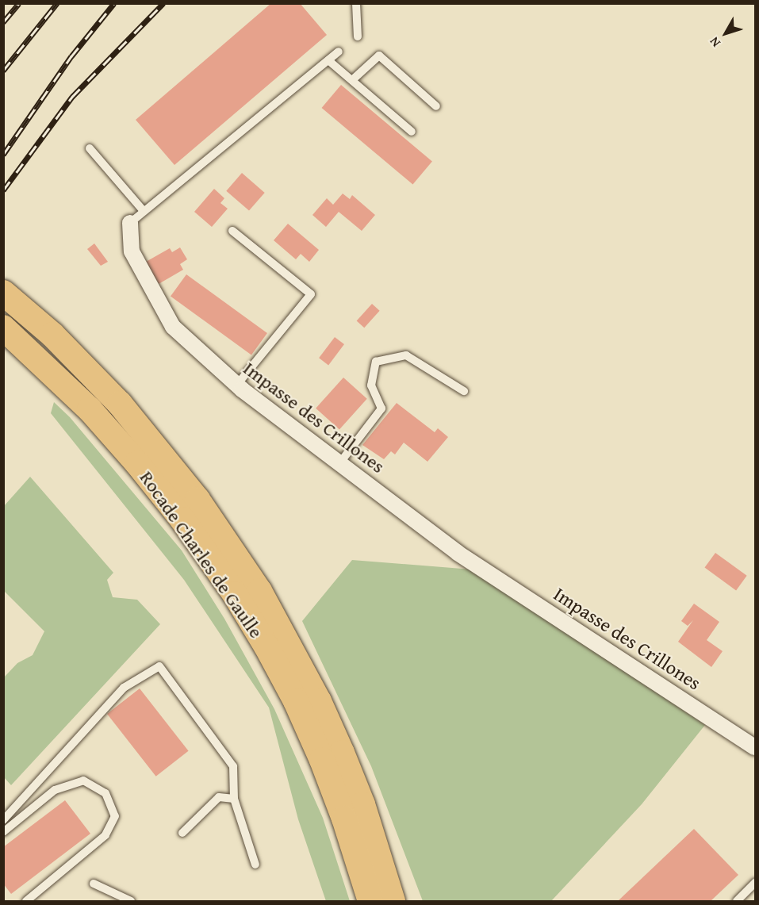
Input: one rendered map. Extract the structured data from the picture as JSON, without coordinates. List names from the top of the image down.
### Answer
{
  "streets": {
    "main road": ["Rocade Charles de Gaulle"],
    "street": ["Impasse des Crillones"]
  },
  "north": "bottom left"
}
